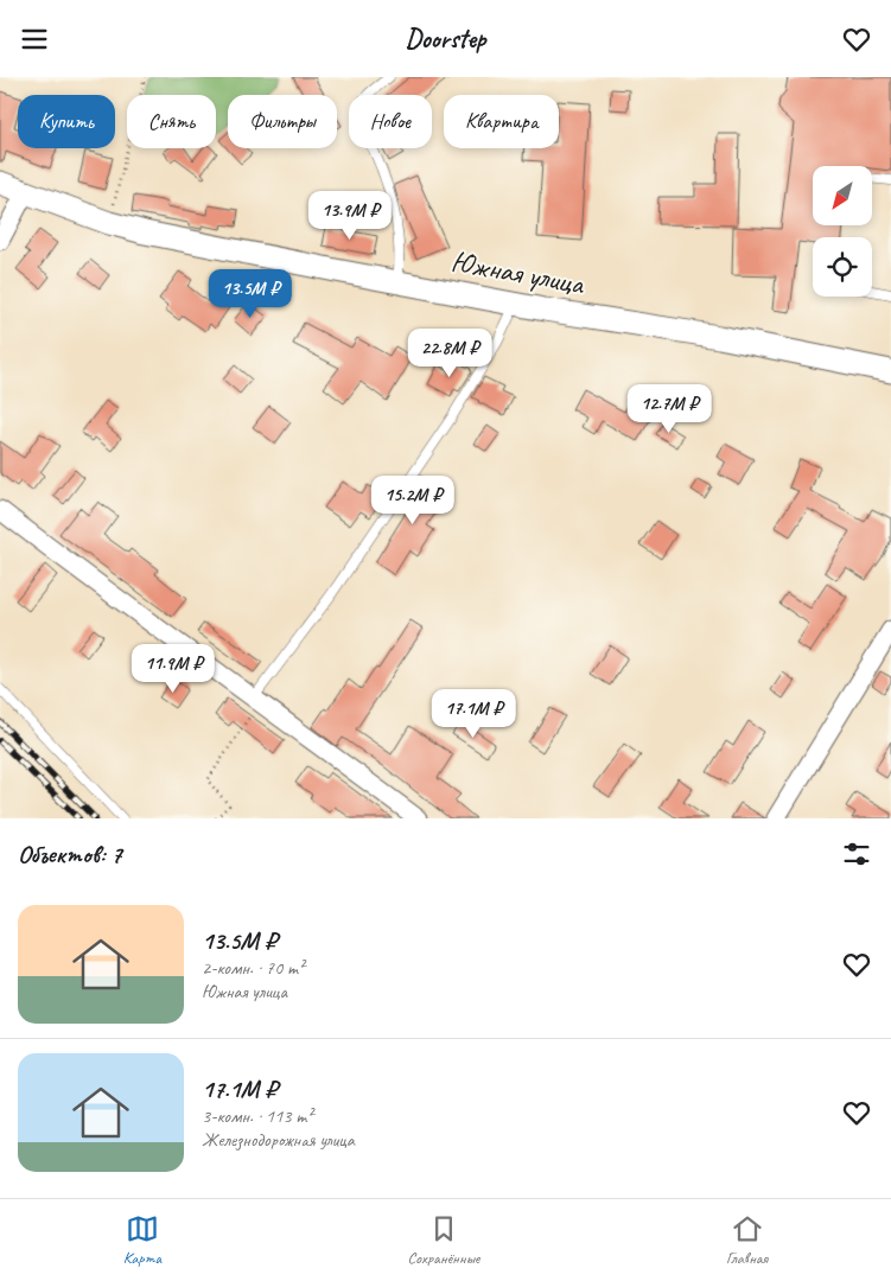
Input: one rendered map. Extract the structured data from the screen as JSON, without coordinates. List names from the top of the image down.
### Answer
{
  "streets": {
    "street": ["Южная улица"]
  },
  "north": "bottom left",
  "page": {
    "header": "Doorstep",
    "chip": [
      "Купить",
      "Снять",
      "Фильтры",
      "Новое",
      "Квартира"
    ],
    "price": [
      "13.9M ₽",
      "13.5M ₽",
      "22.8M ₽",
      "12.7M ₽",
      "15.2M ₽",
      "11.9M ₽",
      "17.1M ₽"
    ],
    "heading": "Объектов: 7",
    "list": [
      {
        "name": "13.5M ₽",
        "note": "2-комн. · 70 m² · Южная улица"
      },
      {
        "name": "17.1M ₽",
        "note": "3-комн. · 113 m² · Железнодорожная улица"
      }
    ],
    "tabs": ["Карта", "Сохранённые", "Главная"]
  }
}
